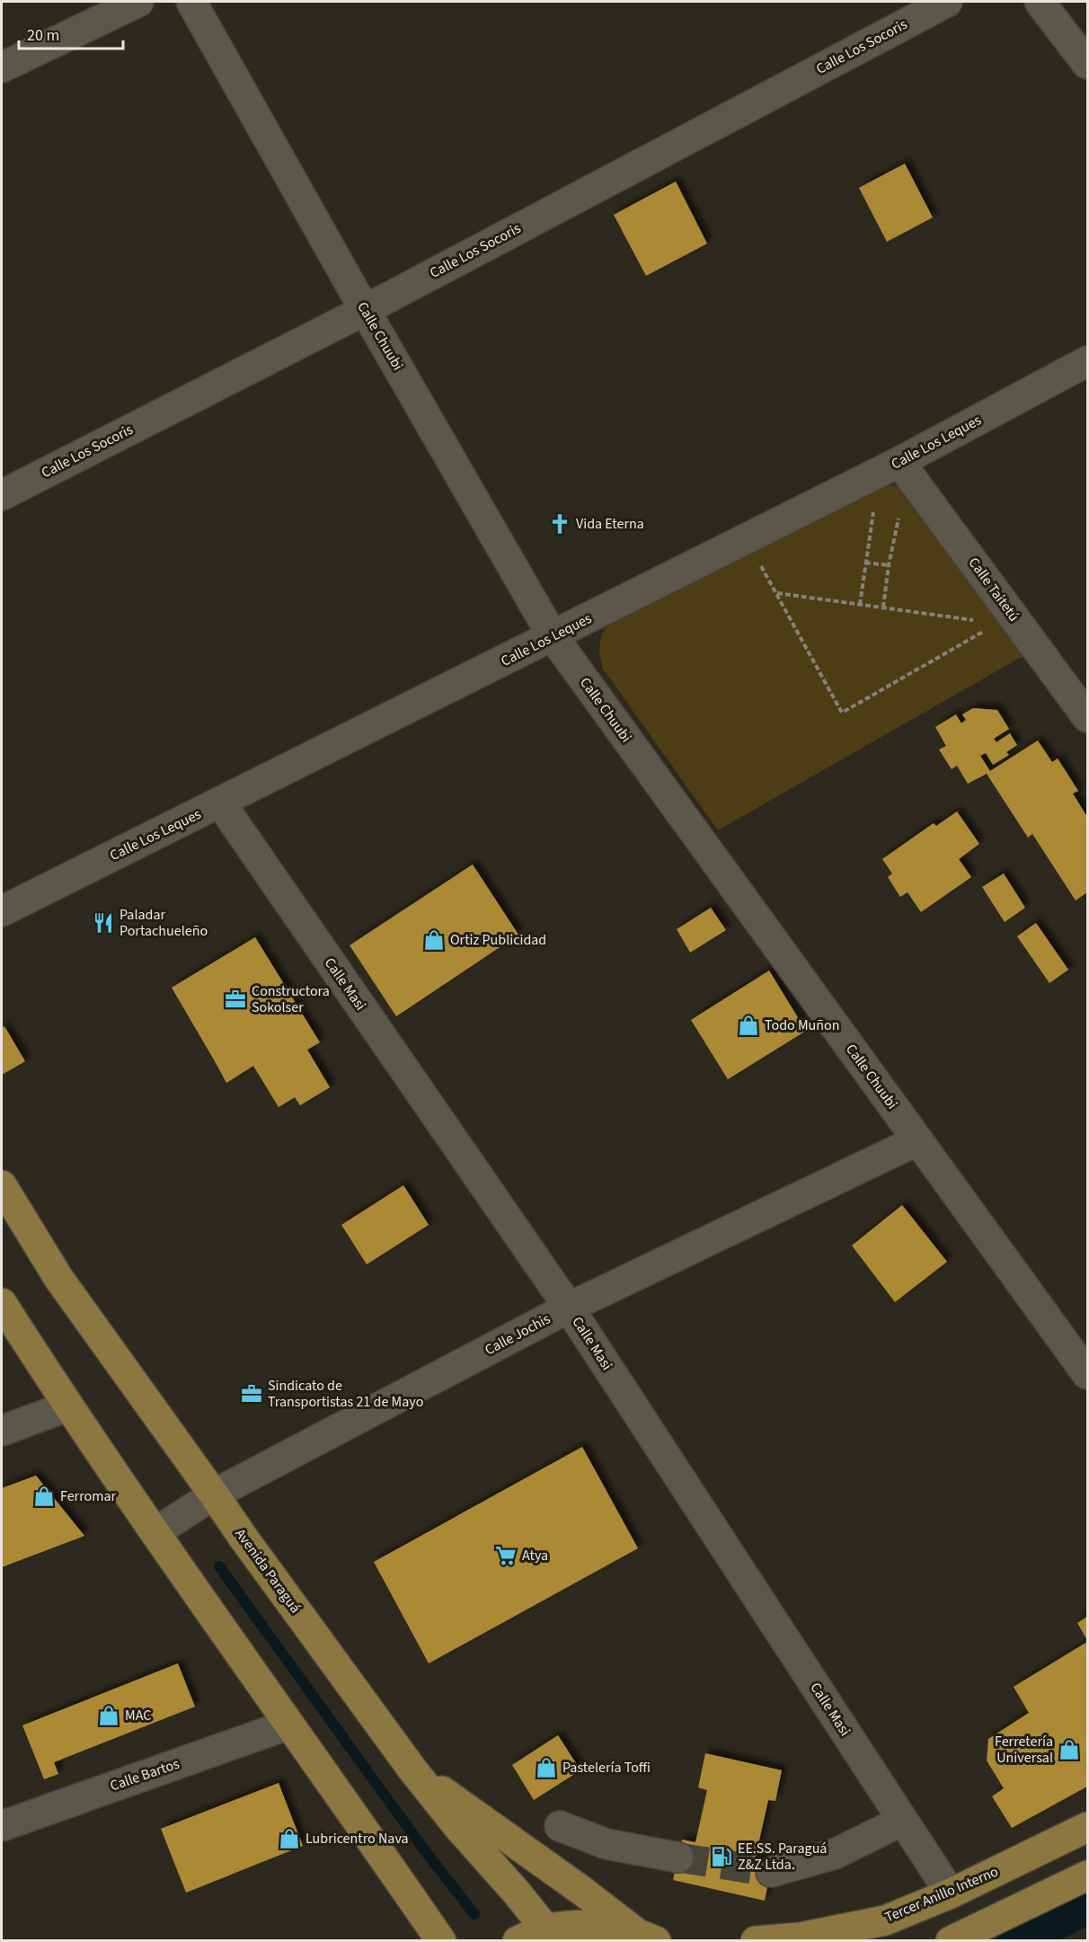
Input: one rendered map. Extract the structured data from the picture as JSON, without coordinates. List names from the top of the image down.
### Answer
{
  "streets": {
    "main road": ["Avenida Paraguá", "Tercer Anillo Interno"],
    "street": [
      "Calle Los Socoris",
      "Calle Chuubi",
      "Calle Los Leques",
      "Calle Taitetú",
      "Calle Masi",
      "Calle Jochis",
      "Calle Bartos"
    ]
  },
  "crossings": [
    ["Calle Los Socoris", "Calle Chuubi"],
    ["Calle Chuubi", "Calle Los Leques"],
    ["Calle Chuubi", "Calle Jochis"],
    ["Calle Los Leques", "Calle Taitetú"],
    ["Calle Los Leques", "Calle Masi"],
    ["Calle Masi", "Calle Jochis"],
    ["Calle Masi", "Tercer Anillo Interno"],
    ["Calle Jochis", "Avenida Paraguá"]
  ],
  "places": {
    "church": ["Vida Eterna"],
    "restaurant": ["Paladar Portachueleño"],
    "shop": [
      "Ortiz Publicidad",
      "Todo Muñon",
      "Ferromar",
      "MAC",
      "Ferretería Universal",
      "Pastelería Toffi",
      "Lubricentro Nava"
    ],
    "office": ["Constructora Sokolser", "Sindicato de Transportistas 21 de Mayo"],
    "supermarket": ["Atya"],
    "fuel station": ["EE.SS. Paraguá Z&Z Ltda."]
  },
  "scale_bar": "20 m"
}
